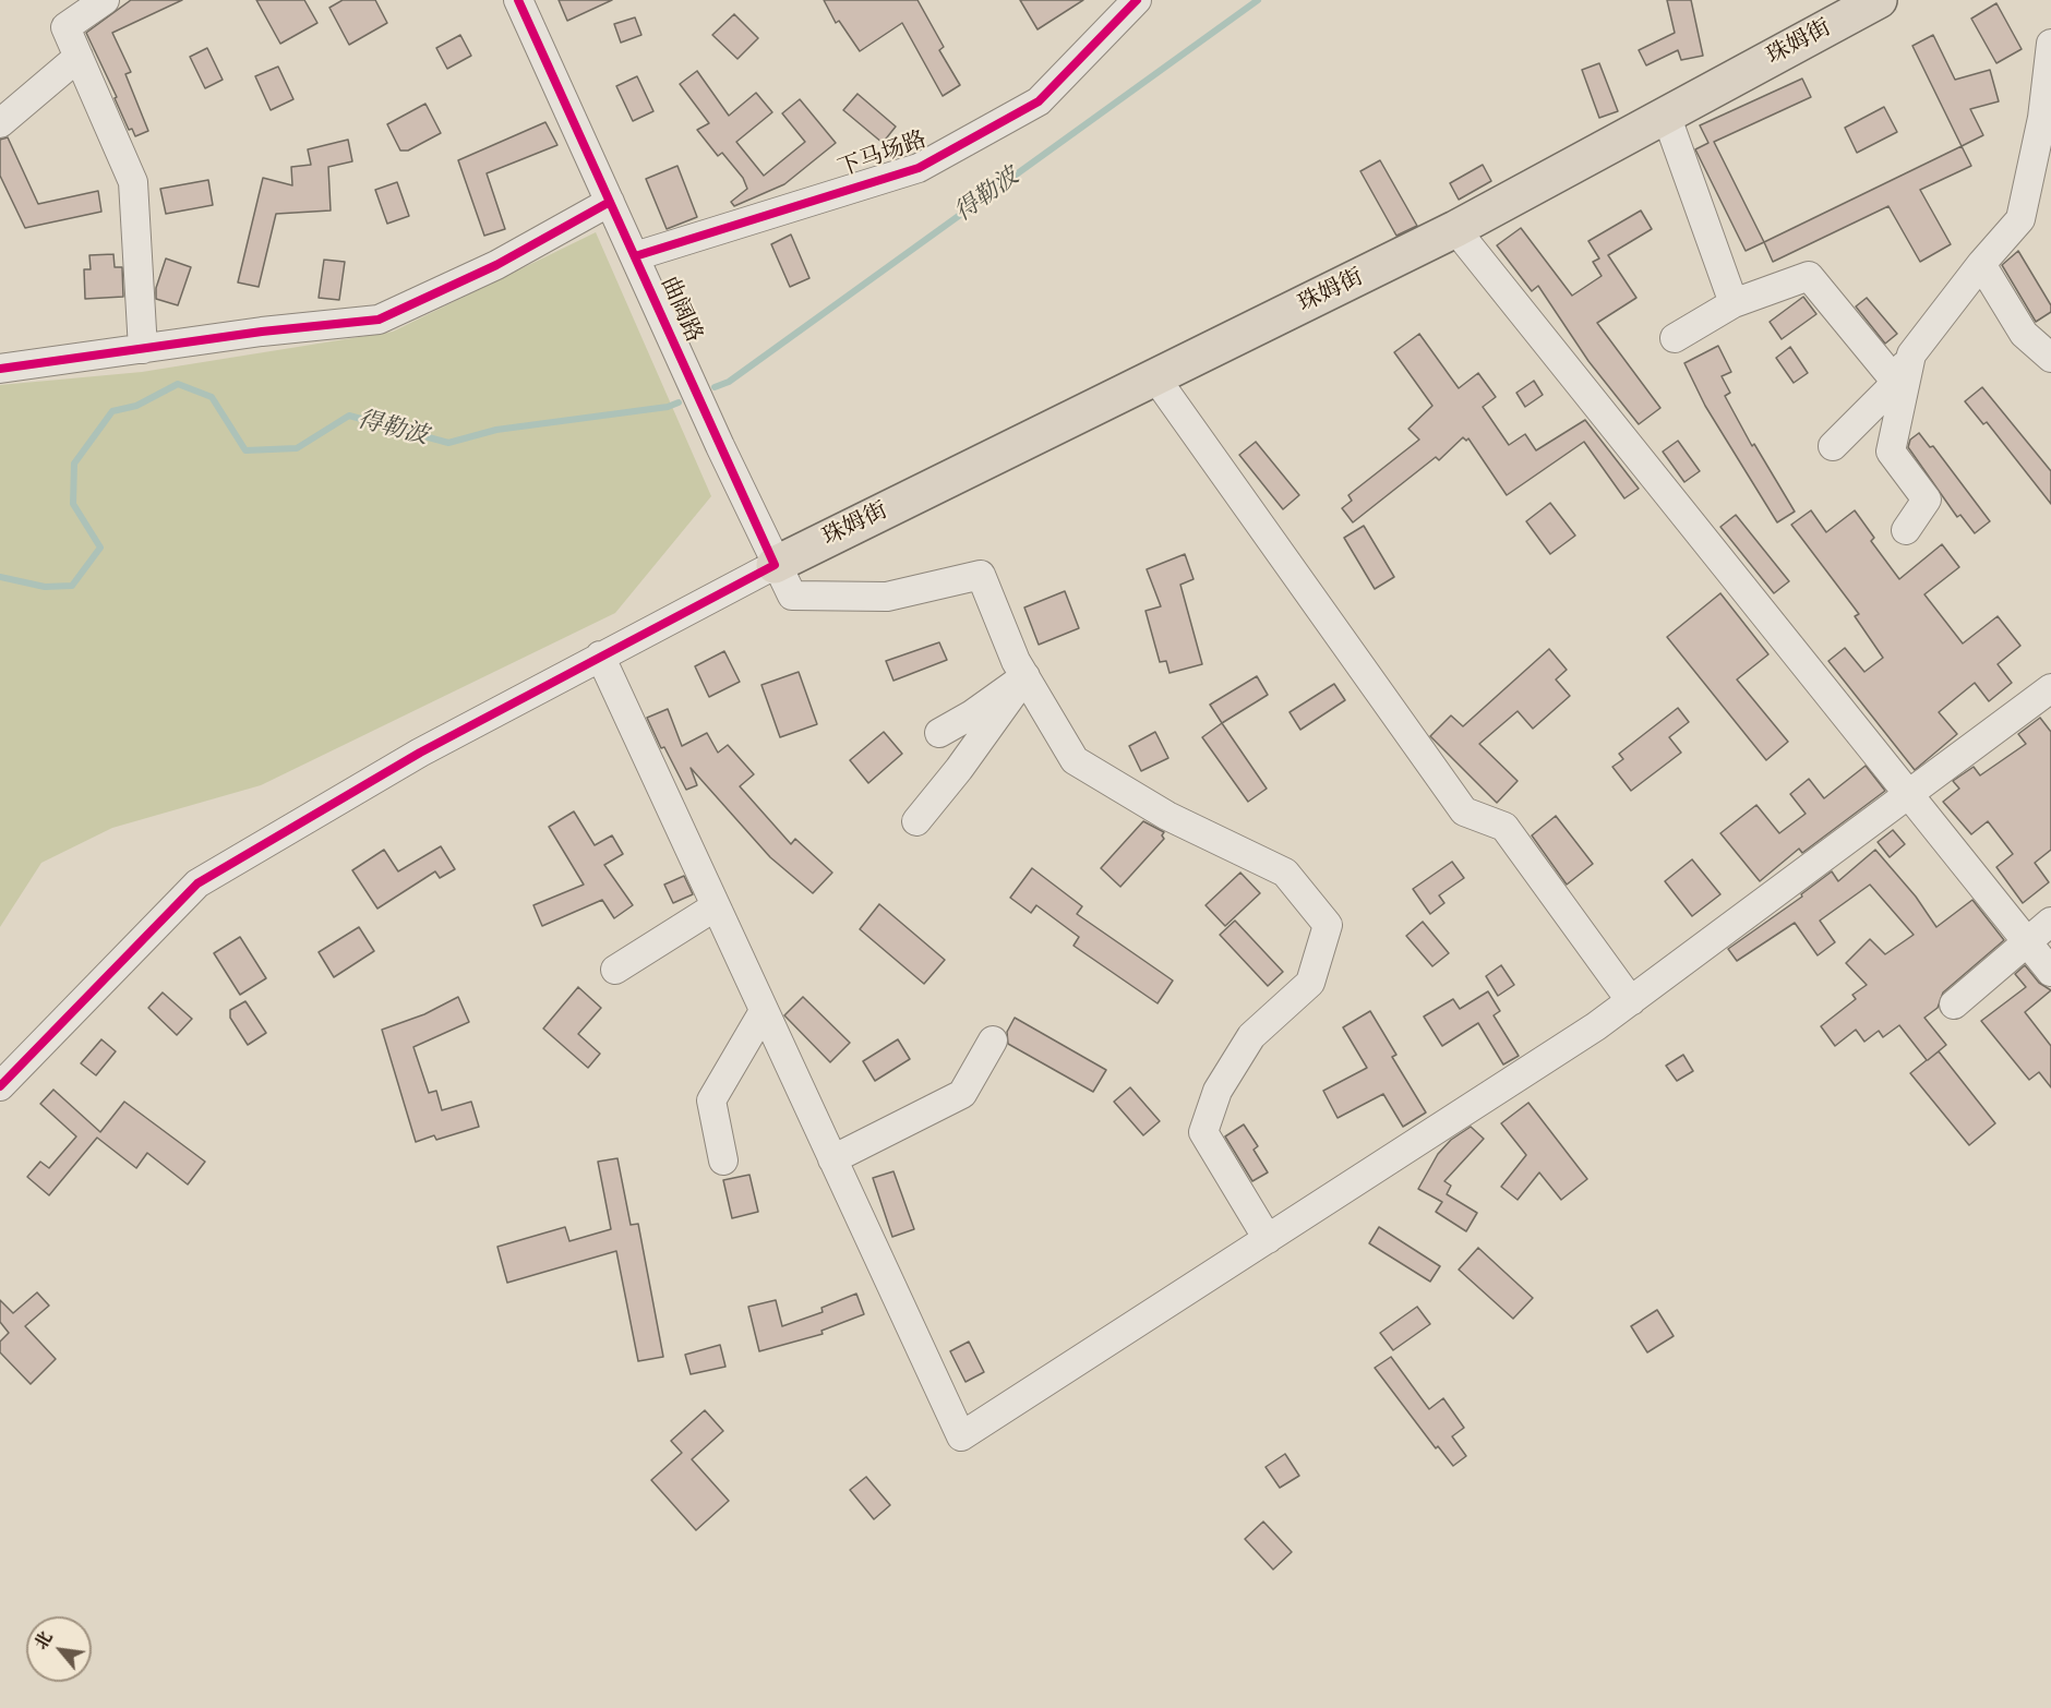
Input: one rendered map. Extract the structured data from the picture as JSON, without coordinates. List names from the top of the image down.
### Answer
{
  "streets": {
    "main road": ["珠姆街"],
    "street": ["下马场路", "曲阔路"]
  },
  "crossings": [
    ["珠姆街", "曲阔路"],
    ["下马场路", "曲阔路"]
  ],
  "water": ["得勒波"],
  "north": "top left"
}
